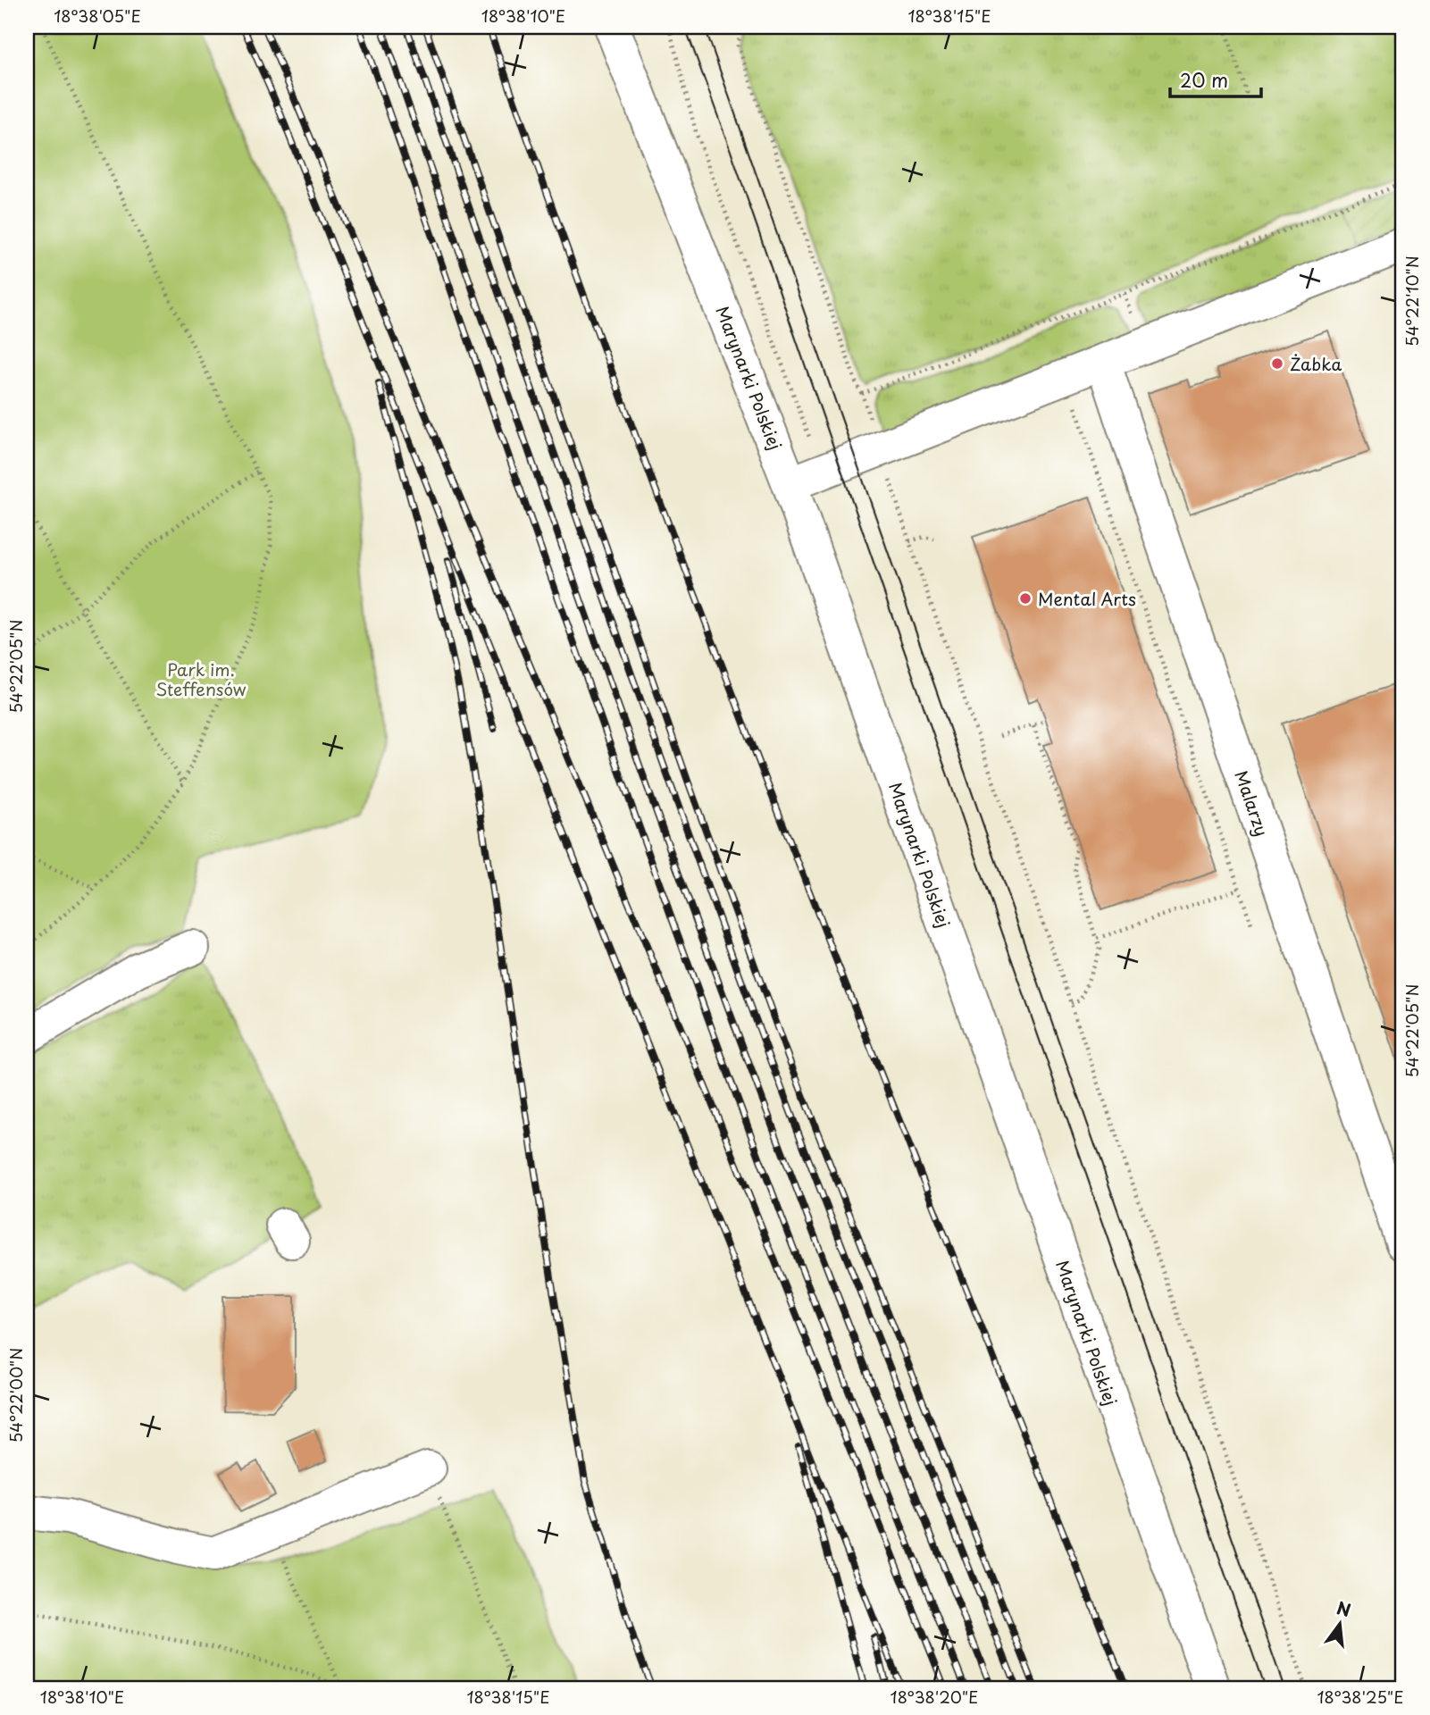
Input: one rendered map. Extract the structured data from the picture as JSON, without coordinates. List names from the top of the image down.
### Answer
{
  "streets": {
    "main road": ["Marynarki Polskiej", "Malarzy"]
  },
  "parks": ["Park im. Steffensów"],
  "places": ["Żabka", "Mental Arts"],
  "scale_bar": "20 m",
  "north": "top",
  "coordinates": [
    "18°38'05\"E",
    "18°38'10\"E",
    "18°38'15\"E",
    "54°22'10\"N",
    "54°22'05\"N",
    "54°22'00\"N",
    "18°38'20\"E",
    "18°38'25\"E"
  ]
}
